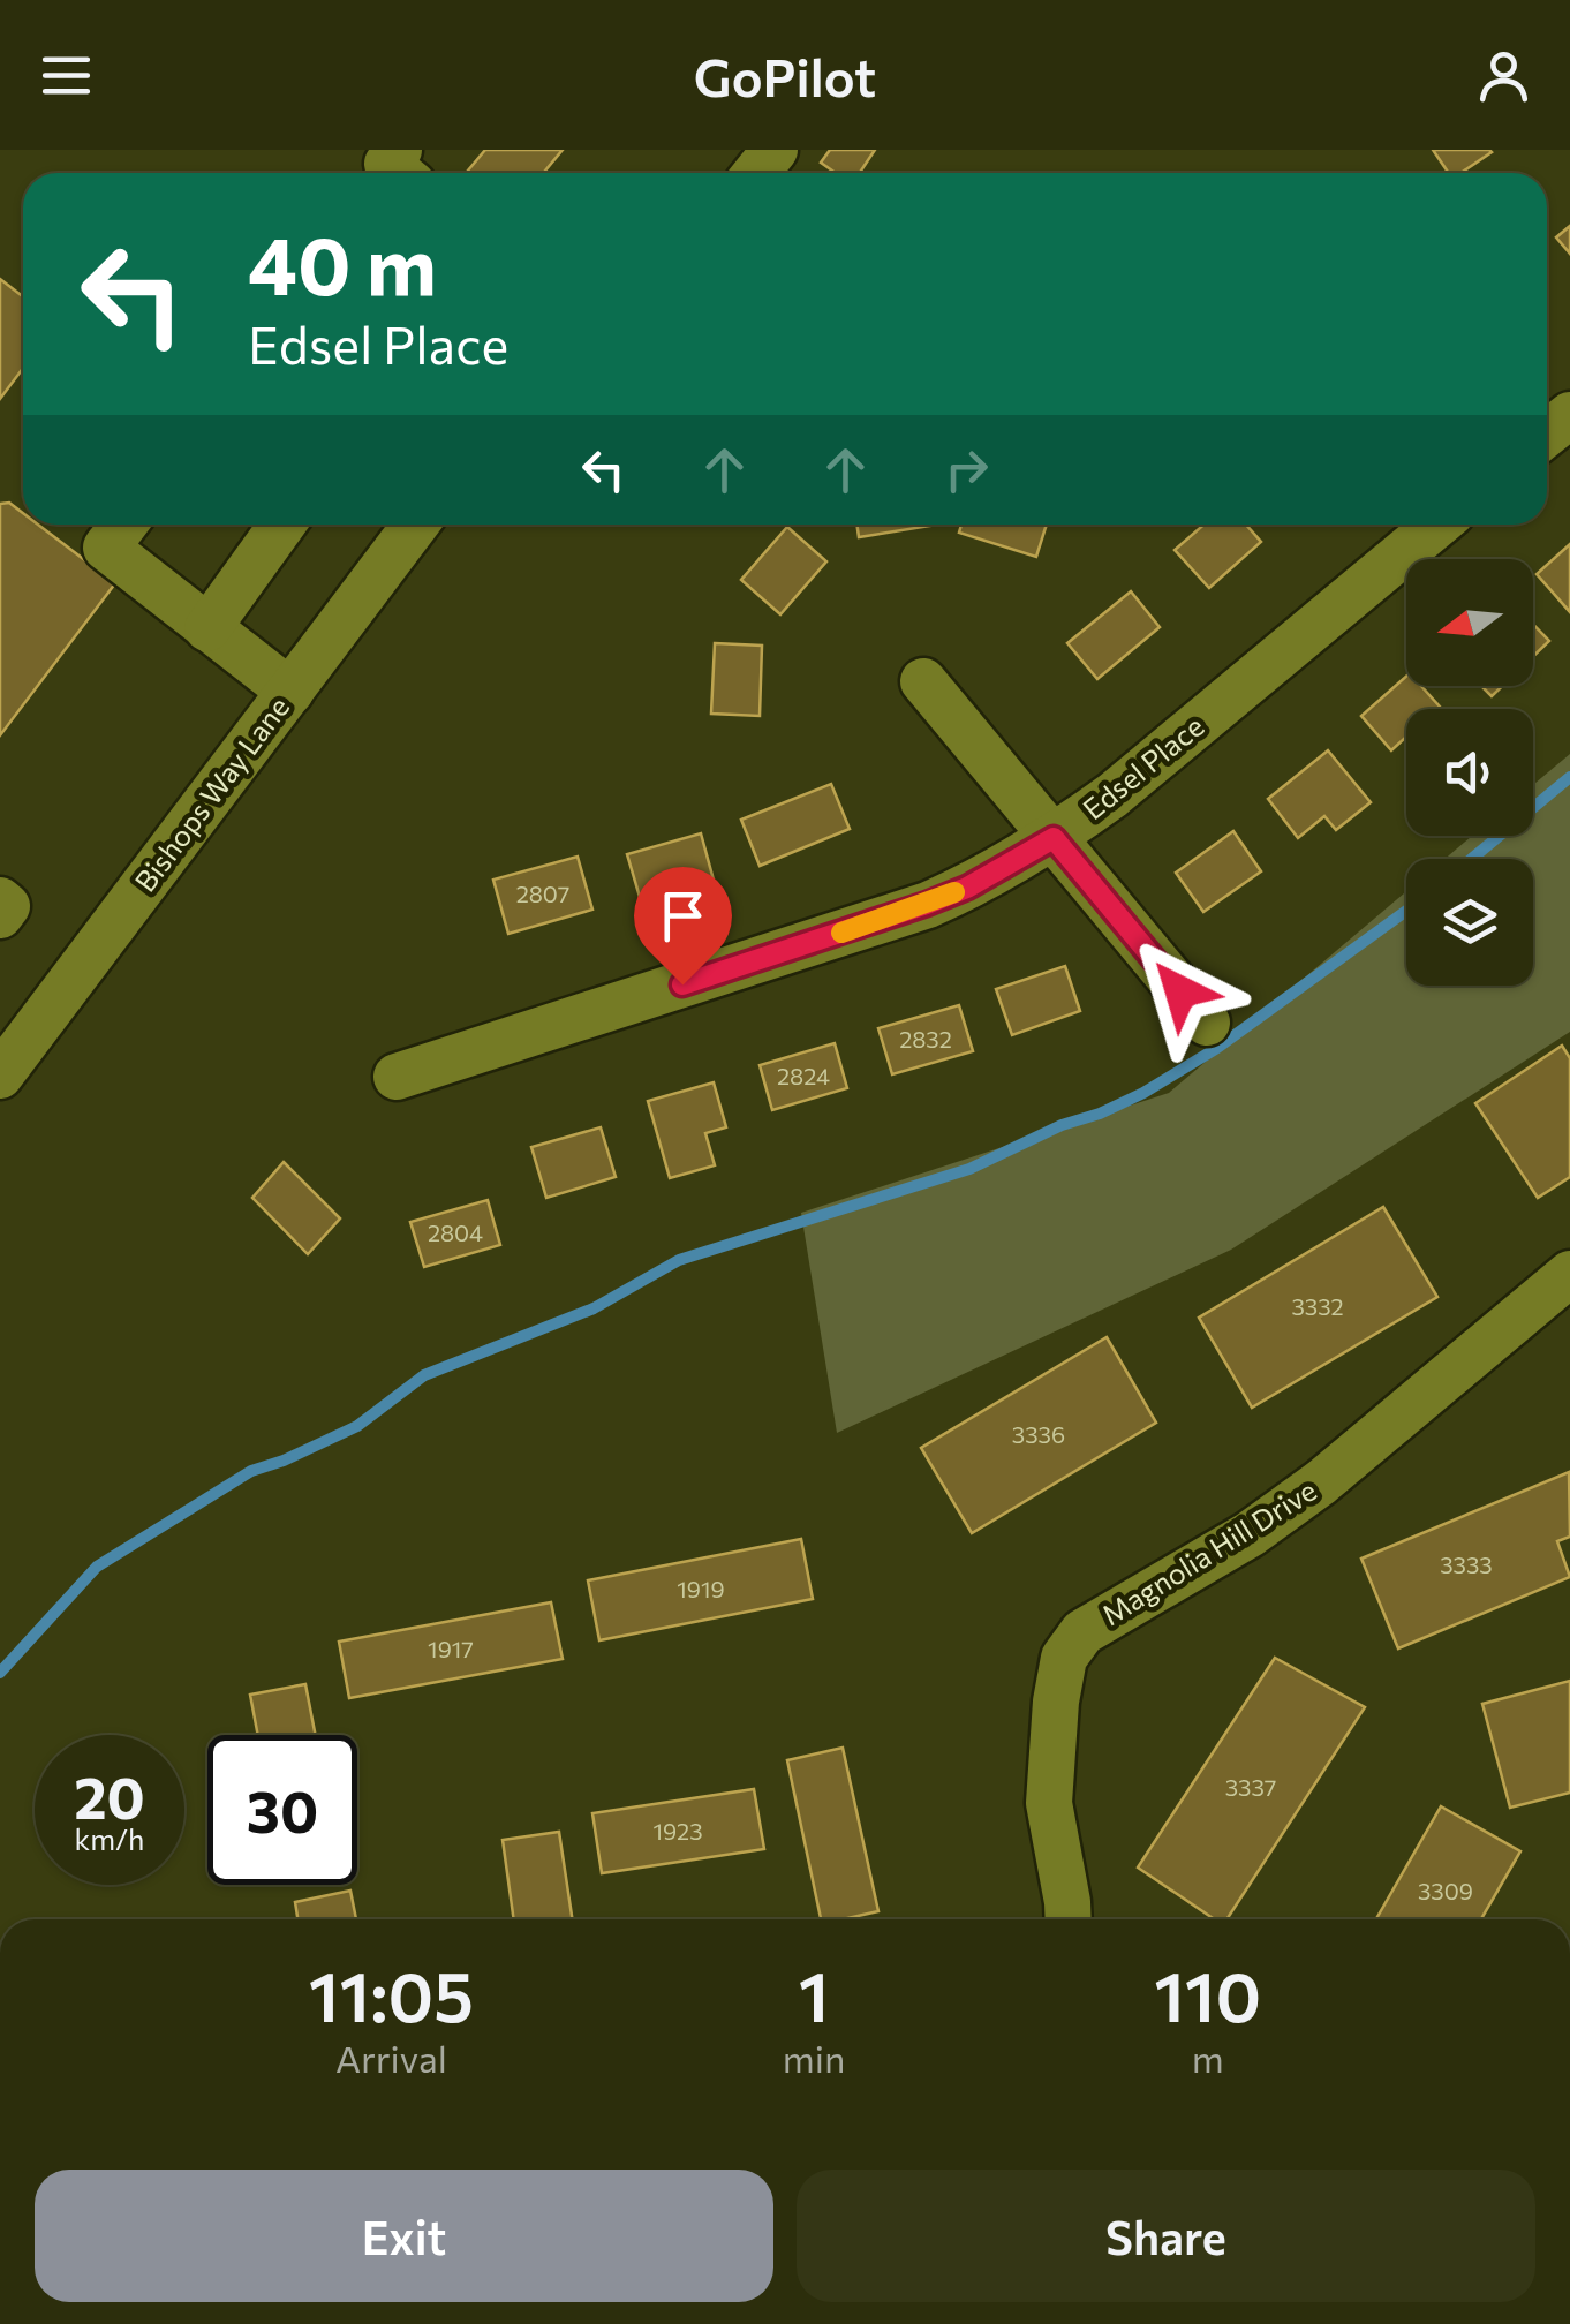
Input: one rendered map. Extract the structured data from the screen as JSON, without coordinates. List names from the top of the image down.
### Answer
{
  "streets": {
    "street": ["Edsel Place", "Bishops Way Lane", "Magnolia Hill Drive"]
  },
  "house_numbers": [
    "2807",
    "2832",
    "2824",
    "2804",
    "3332",
    "3336",
    "3333",
    "1919",
    "1917",
    "3337",
    "1923",
    "3309"
  ],
  "north": "left",
  "page": {
    "header": "GoPilot",
    "turn": ["40 m", "Edsel Place"],
    "speed": "20 km/h",
    "limit": "30",
    "eta": [
      "11:05",
      "Arrival",
      "1",
      "min",
      "110",
      "m"
    ],
    "buttons": ["Exit", "Share"]
  }
}
